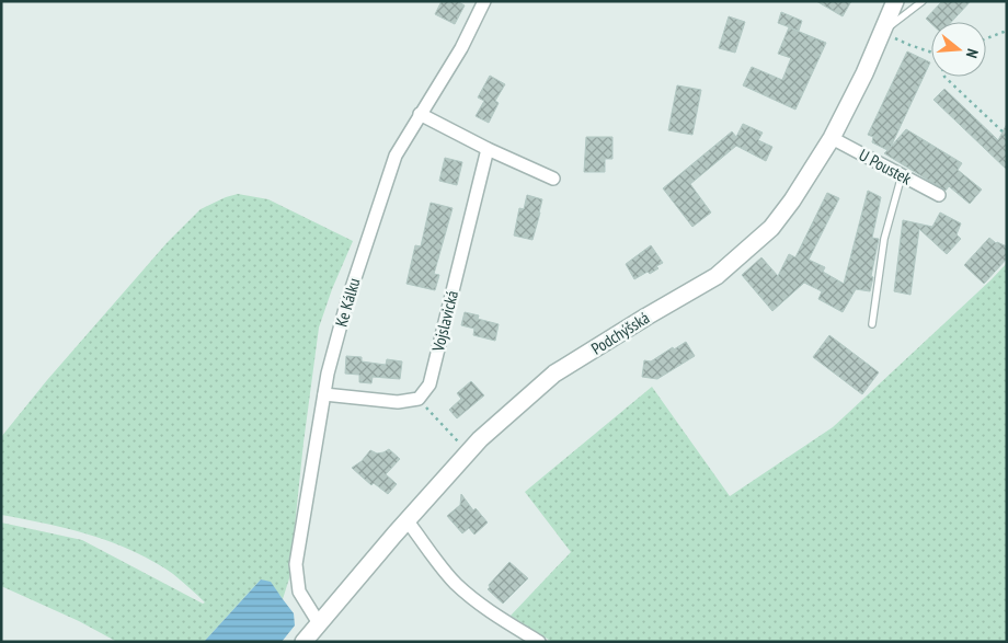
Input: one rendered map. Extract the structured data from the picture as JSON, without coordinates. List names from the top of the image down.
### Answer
{
  "streets": {
    "street": [
      "U Poustek",
      "Ke Kálku",
      "Vojslavická",
      "Podchýšská"
    ]
  },
  "crossings": [
    ["U Poustek", "Podchýšská"],
    ["Ke Kálku", "Podchýšská"]
  ],
  "north": "right"
}
